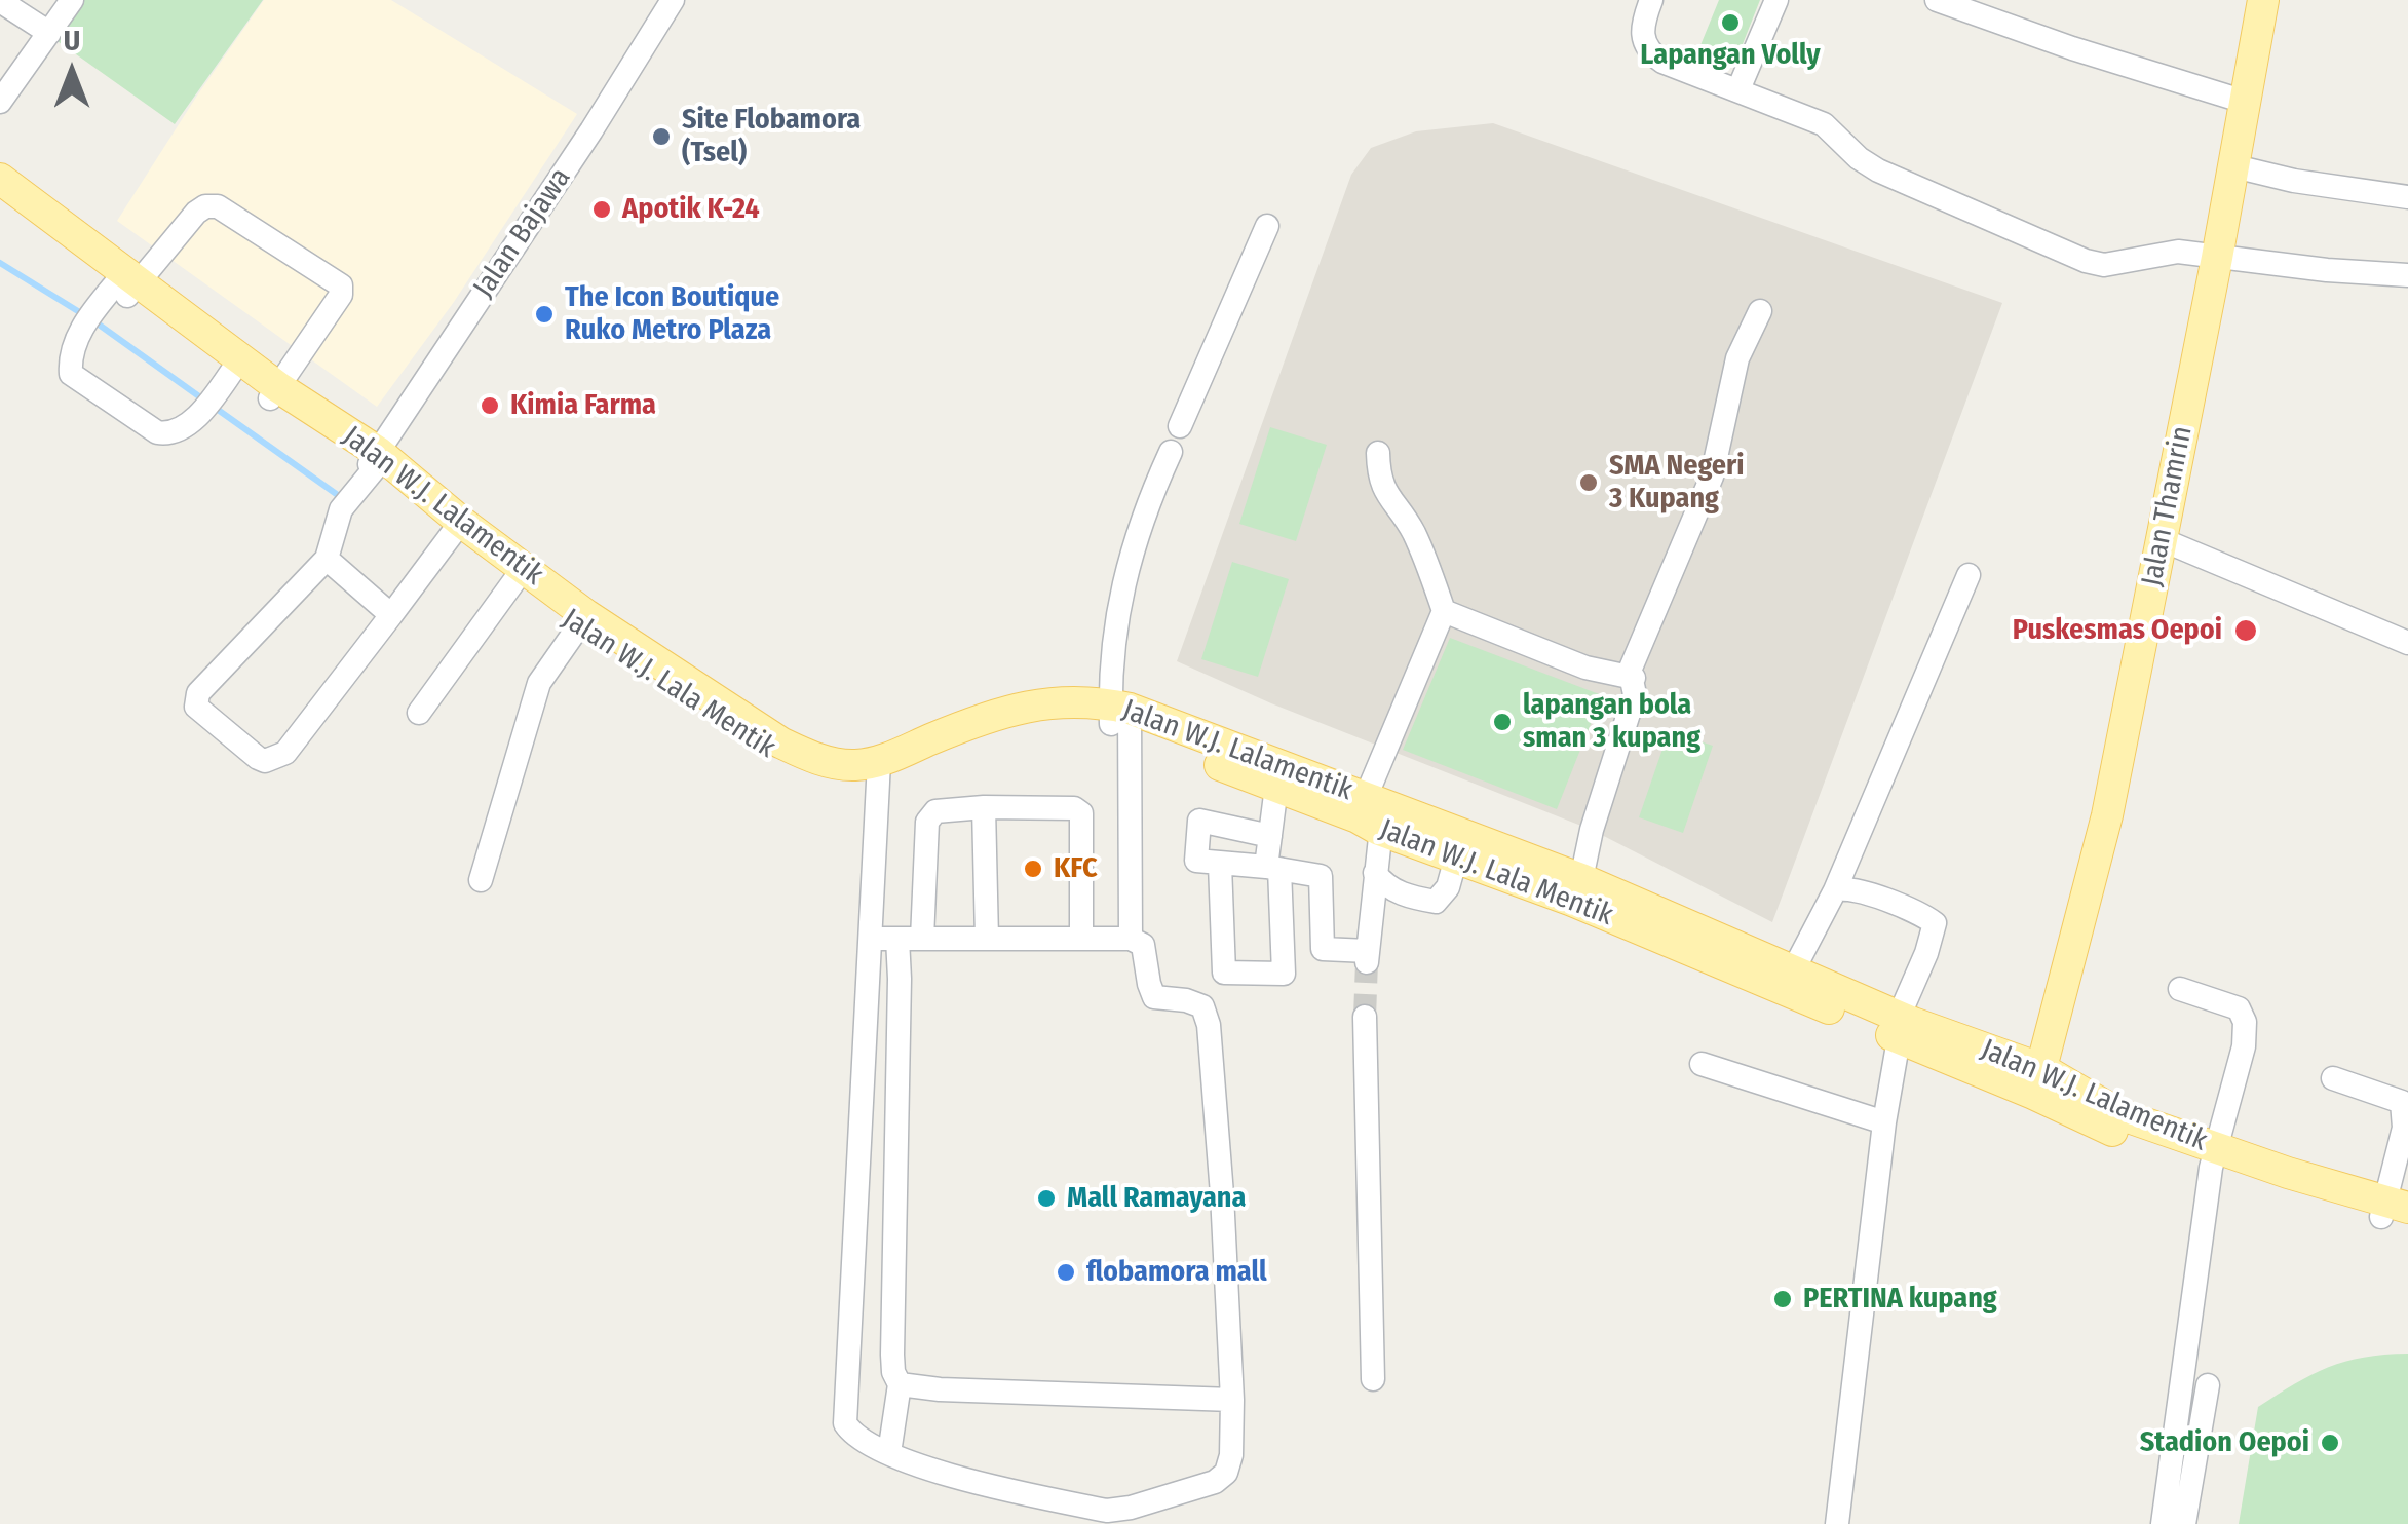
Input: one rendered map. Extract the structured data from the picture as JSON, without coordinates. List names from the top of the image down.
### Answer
{
  "streets": {
    "main road": ["Jalan W.J. Lalamentik", "Jalan Thamrin", "Jalan W.J. Lala Mentik"],
    "street": ["Jalan Bajawa"]
  },
  "crossings": [
    ["Jalan Bajawa", "Jalan W.J. Lalamentik"],
    ["Jalan W.J. Lalamentik", "Jalan Thamrin"],
    ["Jalan W.J. Lalamentik", "Jalan W.J. Lala Mentik"]
  ],
  "places": [
    "Lapangan Volly",
    "Site Flobamora (Tsel)",
    "Apotik K-24",
    "The Icon Boutique Ruko Metro Plaza",
    "Kimia Farma",
    "SMA Negeri 3 Kupang",
    "Puskesmas Oepoi",
    "lapangan bola sman 3 kupang",
    "KFC",
    "Mall Ramayana",
    "flobamora mall",
    "PERTINA kupang",
    "Stadion Oepoi"
  ],
  "north": "top"
}
